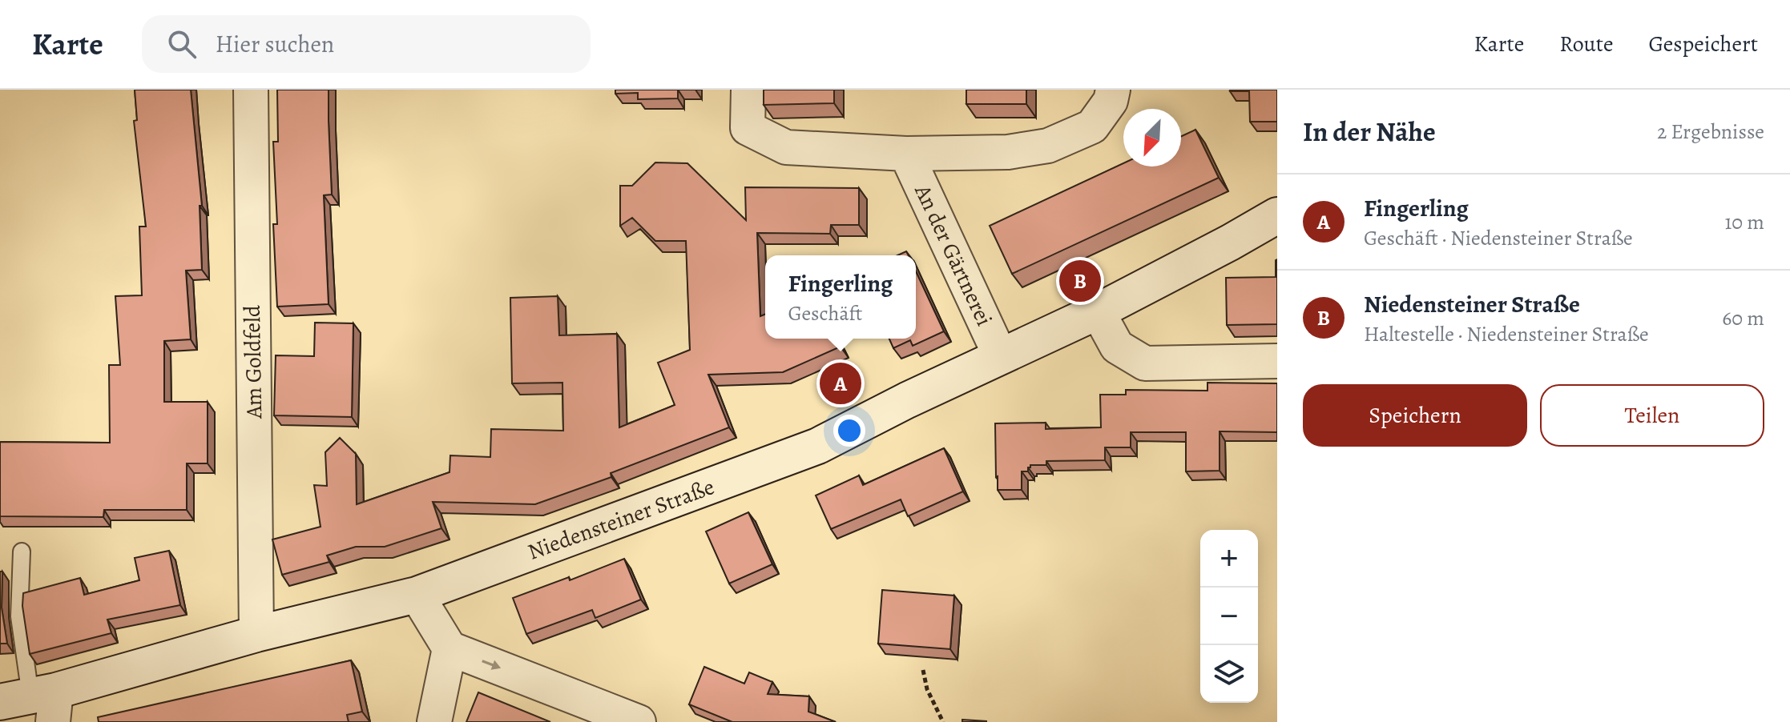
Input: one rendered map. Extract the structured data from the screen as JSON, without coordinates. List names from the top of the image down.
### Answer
{
  "streets": {
    "main road": ["Niedensteiner Straße"],
    "street": ["An der Gärtnerei", "Am Goldfeld"]
  },
  "crossings": [
    ["An der Gärtnerei", "Niedensteiner Straße"],
    ["Am Goldfeld", "Niedensteiner Straße"]
  ],
  "north": "bottom left",
  "page": {
    "header": "Karte",
    "search": "Hier suchen",
    "nav": ["Karte", "Route", "Gespeichert"],
    "heading": ["In der Nähe", "2 Ergebnisse"],
    "list": [
      {
        "mark": "A",
        "name": "Fingerling",
        "note": "Geschäft · Niedensteiner Straße",
        "value": "10 m"
      },
      {
        "mark": "B",
        "name": "Niedensteiner Straße",
        "note": "Haltestelle · Niedensteiner Straße",
        "value": "60 m"
      }
    ],
    "popup": ["Fingerling", "Geschäft"],
    "pins": ["B", "A"],
    "buttons": ["Speichern", "Teilen"],
    "map_buttons": ["+", "−"]
  }
}
